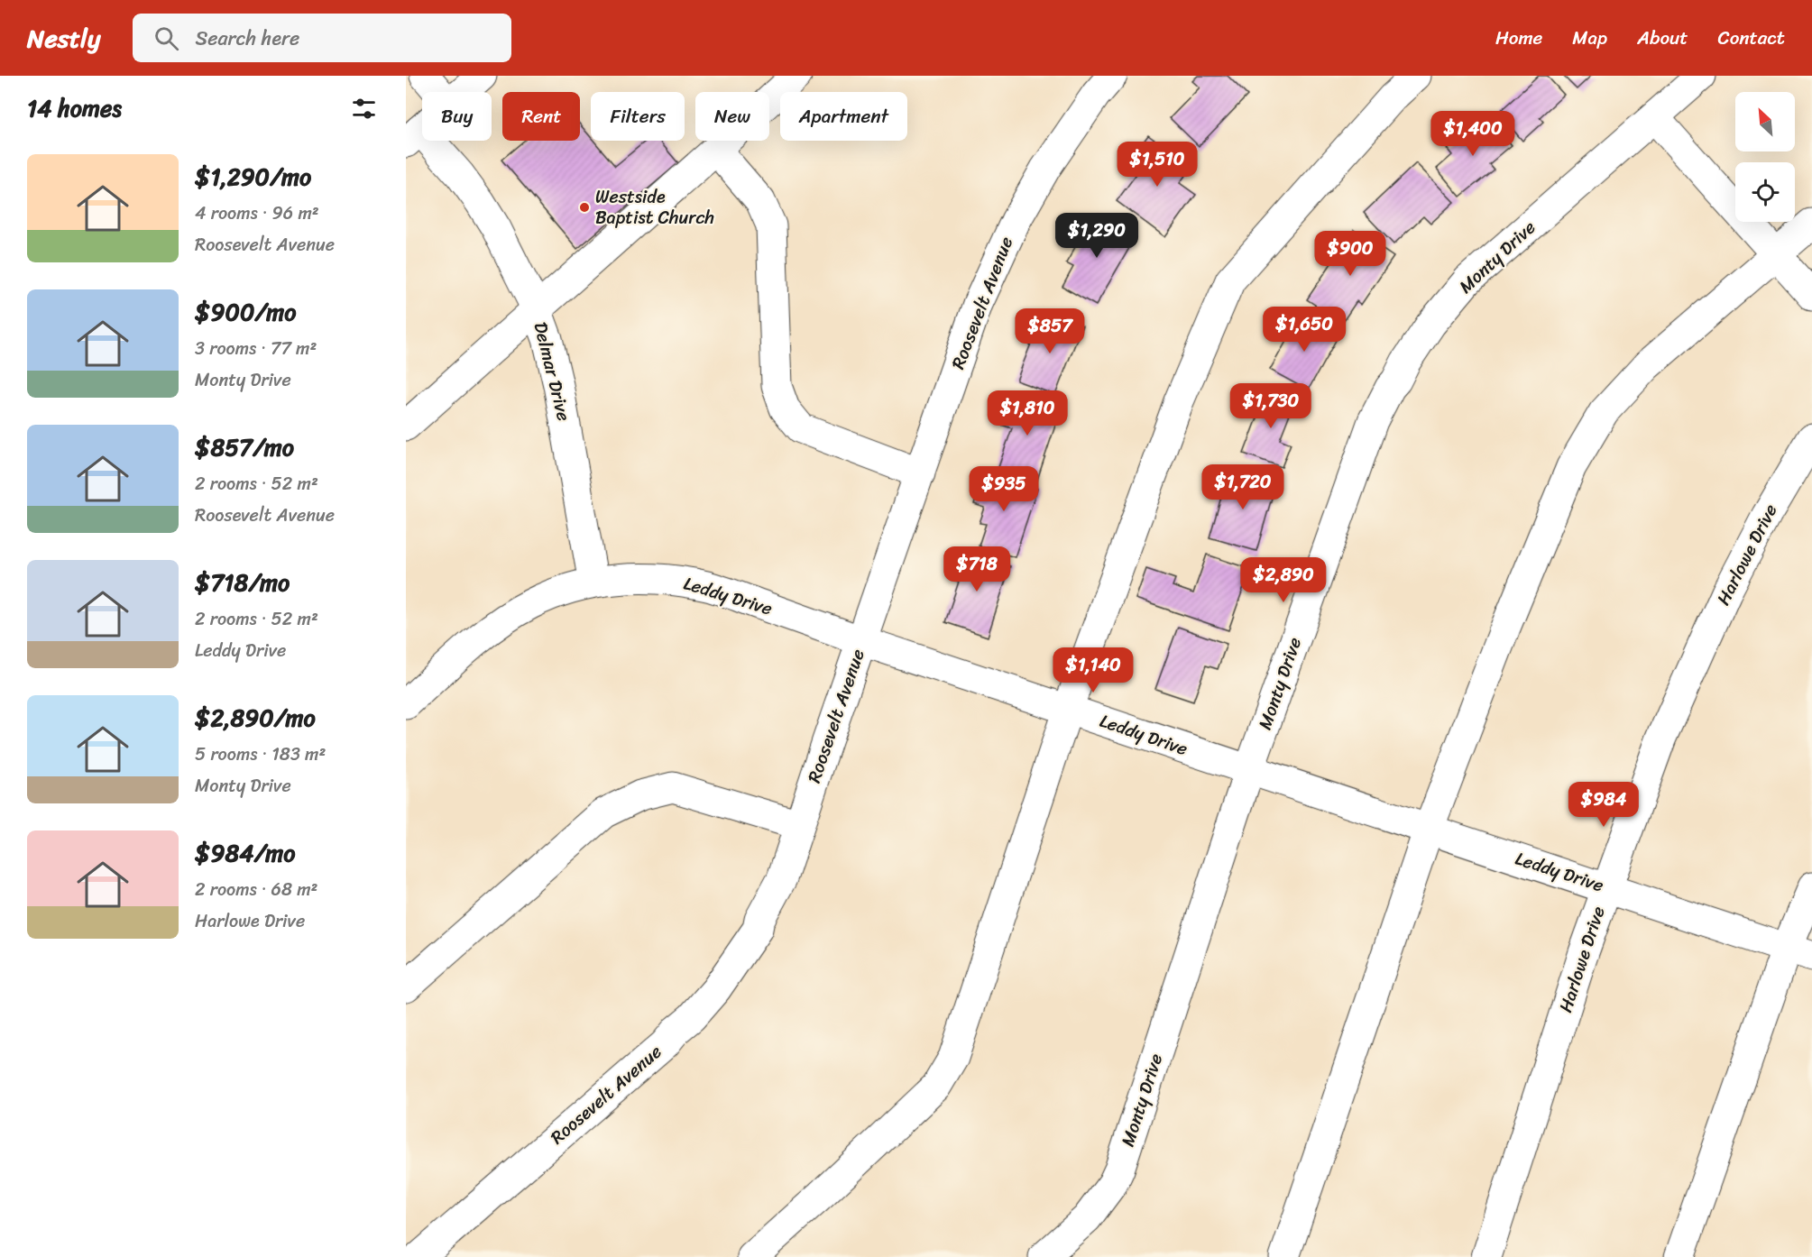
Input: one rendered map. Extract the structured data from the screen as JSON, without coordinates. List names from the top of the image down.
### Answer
{
  "streets": {
    "street": [
      "Monty Drive",
      "Roosevelt Avenue",
      "Delmar Drive",
      "Harlowe Drive",
      "Leddy Drive"
    ]
  },
  "crossings": [
    ["Monty Drive", "Leddy Drive"],
    ["Roosevelt Avenue", "Leddy Drive"],
    ["Delmar Drive", "Leddy Drive"],
    ["Harlowe Drive", "Leddy Drive"]
  ],
  "places": ["Westside Baptist Church"],
  "north": "top left",
  "page": {
    "header": "Nestly",
    "search": "Search here",
    "nav": [
      "Home",
      "Map",
      "About",
      "Contact"
    ],
    "heading": "14 homes",
    "chip": [
      "Buy",
      "Rent",
      "Filters",
      "New",
      "Apartment"
    ],
    "price": [
      "$1,400",
      "$1,510",
      "$1,290",
      "$900",
      "$1,650",
      "$857",
      "$1,730",
      "$1,810",
      "$1,720",
      "$935",
      "$718",
      "$2,890",
      "$1,140",
      "$984"
    ],
    "list": [
      {
        "name": "$1,290/mo",
        "note": "4 rooms · 96 m² · Roosevelt Avenue"
      },
      {
        "name": "$900/mo",
        "note": "3 rooms · 77 m² · Monty Drive"
      },
      {
        "name": "$857/mo",
        "note": "2 rooms · 52 m² · Roosevelt Avenue"
      },
      {
        "name": "$718/mo",
        "note": "2 rooms · 52 m² · Leddy Drive"
      },
      {
        "name": "$2,890/mo",
        "note": "5 rooms · 183 m² · Monty Drive"
      },
      {
        "name": "$984/mo",
        "note": "2 rooms · 68 m² · Harlowe Drive"
      }
    ]
  }
}
